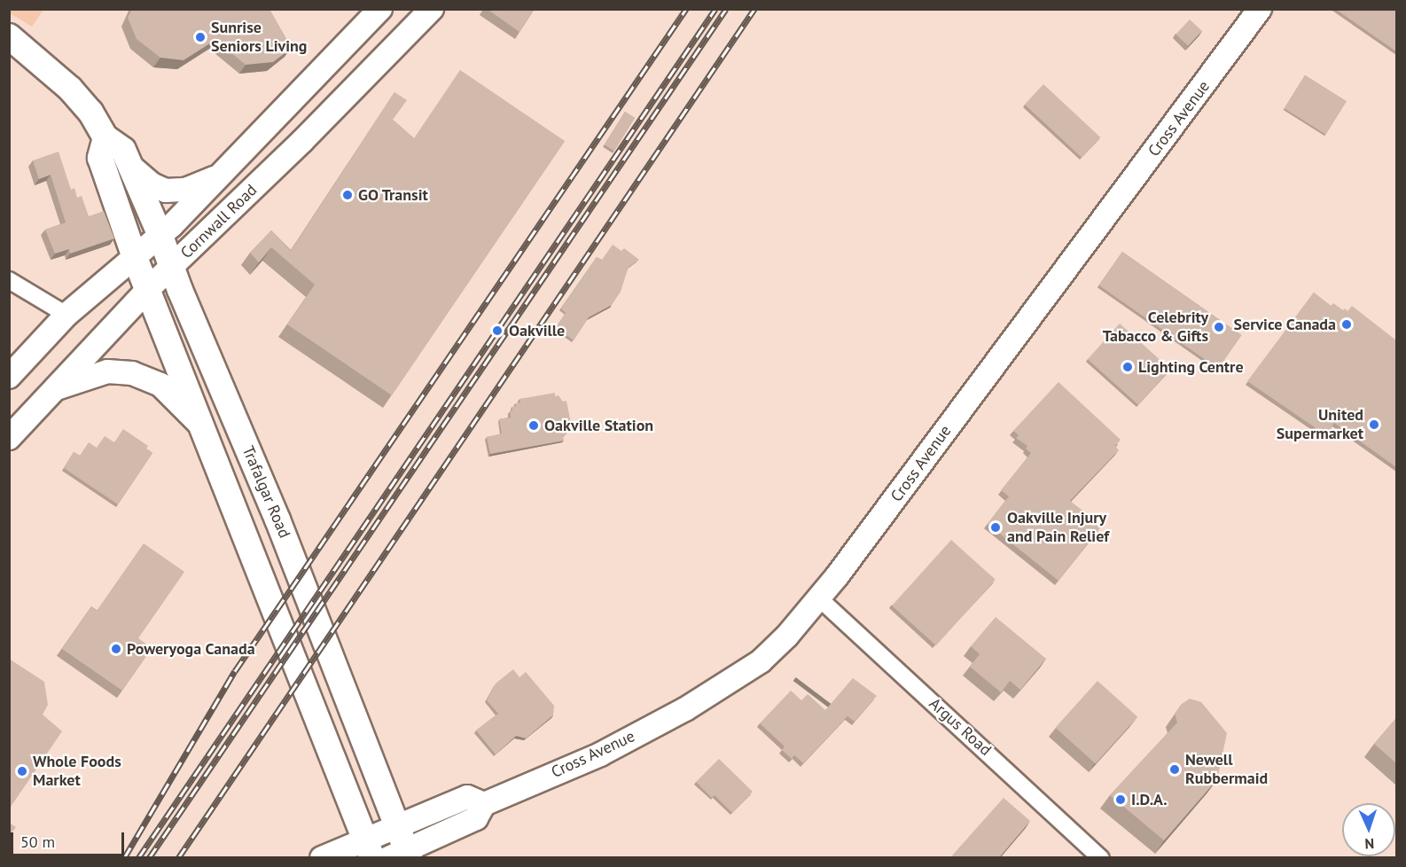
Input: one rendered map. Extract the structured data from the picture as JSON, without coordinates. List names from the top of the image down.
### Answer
{
  "streets": {
    "main road": ["Cross Avenue", "Cornwall Road", "Trafalgar Road"],
    "street": ["Argus Road"]
  },
  "crossings": [
    ["Cross Avenue", "Trafalgar Road"],
    ["Cross Avenue", "Argus Road"],
    ["Cornwall Road", "Trafalgar Road"]
  ],
  "places": [
    "Sunrise Seniors Living",
    "GO Transit",
    "Service Canada",
    "Celebrity Tabacco & Gifts",
    "Oakville",
    "Lighting Centre",
    "United Supermarket",
    "Oakville Station",
    "Oakville Injury and Pain Relief",
    "Poweryoga Canada",
    "Newell Rubbermaid",
    "Whole Foods Market",
    "I.D.A."
  ],
  "scale_bar": "50 m",
  "north": "bottom"
}
